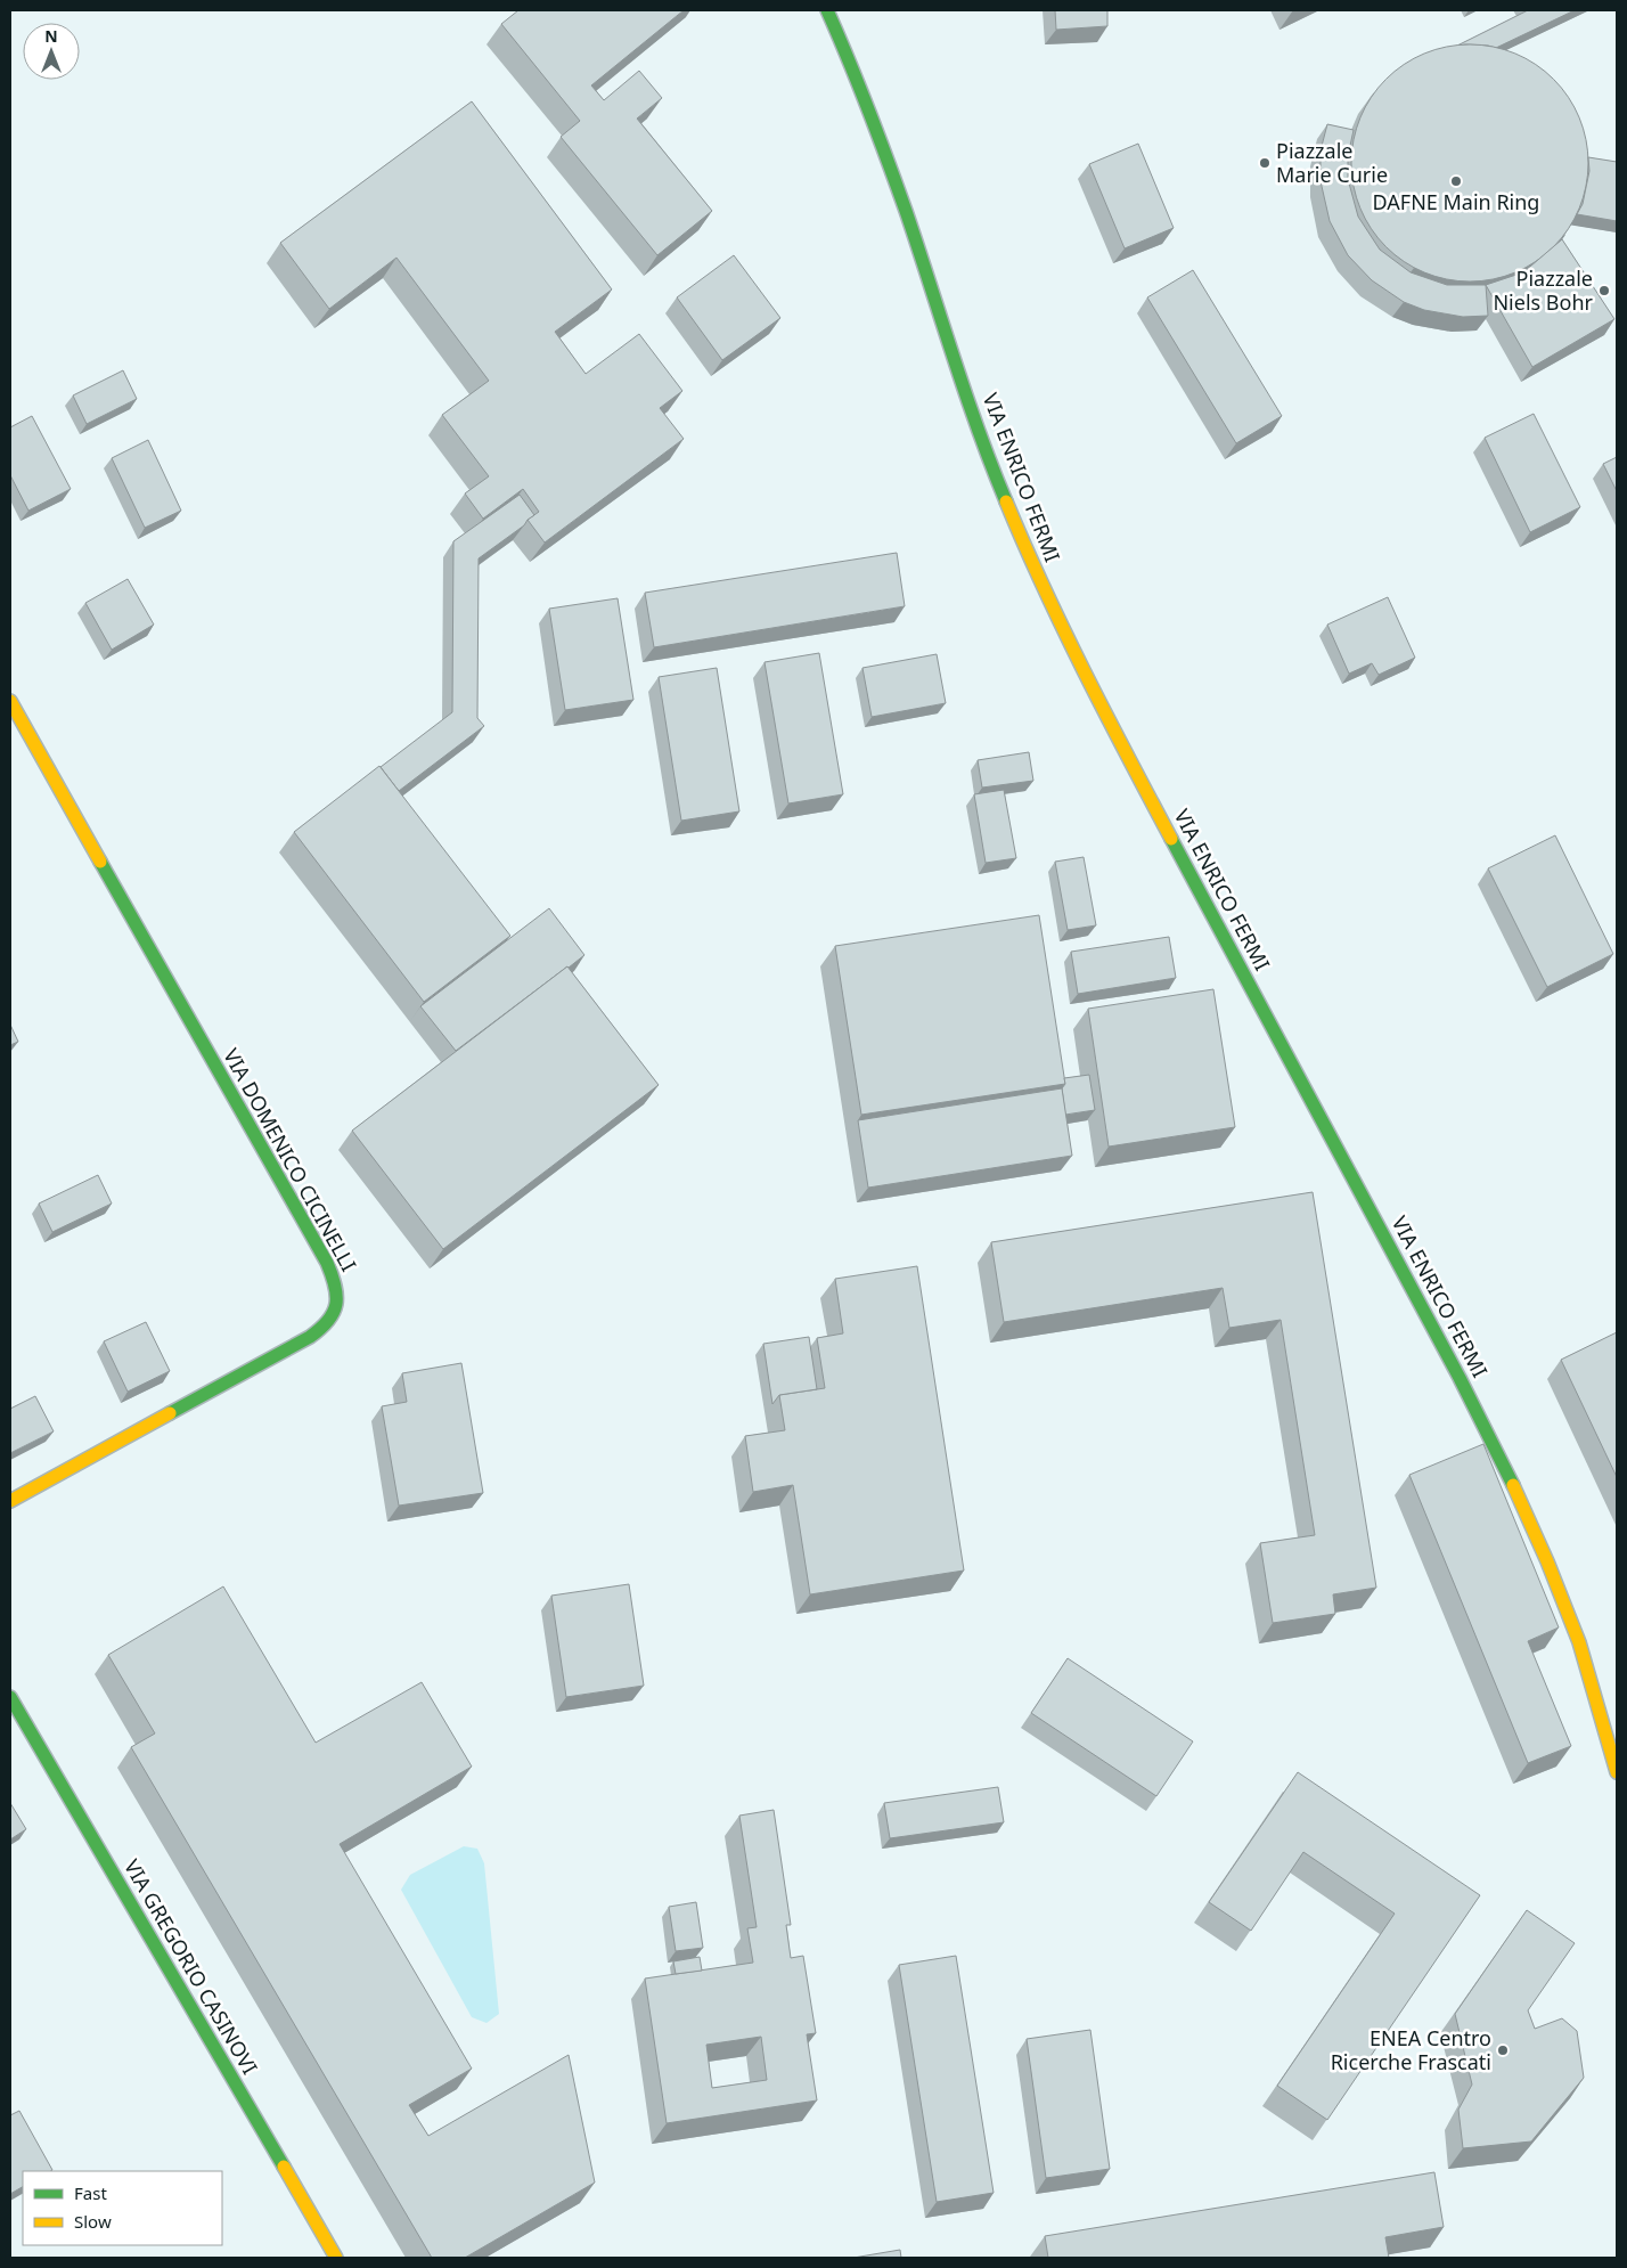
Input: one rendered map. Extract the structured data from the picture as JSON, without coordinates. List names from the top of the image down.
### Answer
{
  "streets": {
    "street": ["VIA ENRICO FERMI", "VIA DOMENICO CICINELLI", "VIA GREGORIO CASINOVI"]
  },
  "places": [
    "Piazzale Marie Curie",
    "DAFNE Main Ring",
    "Piazzale Niels Bohr",
    "ENEA Centro Ricerche Frascati"
  ],
  "legend": ["Fast", "Slow"],
  "north": "top"
}
